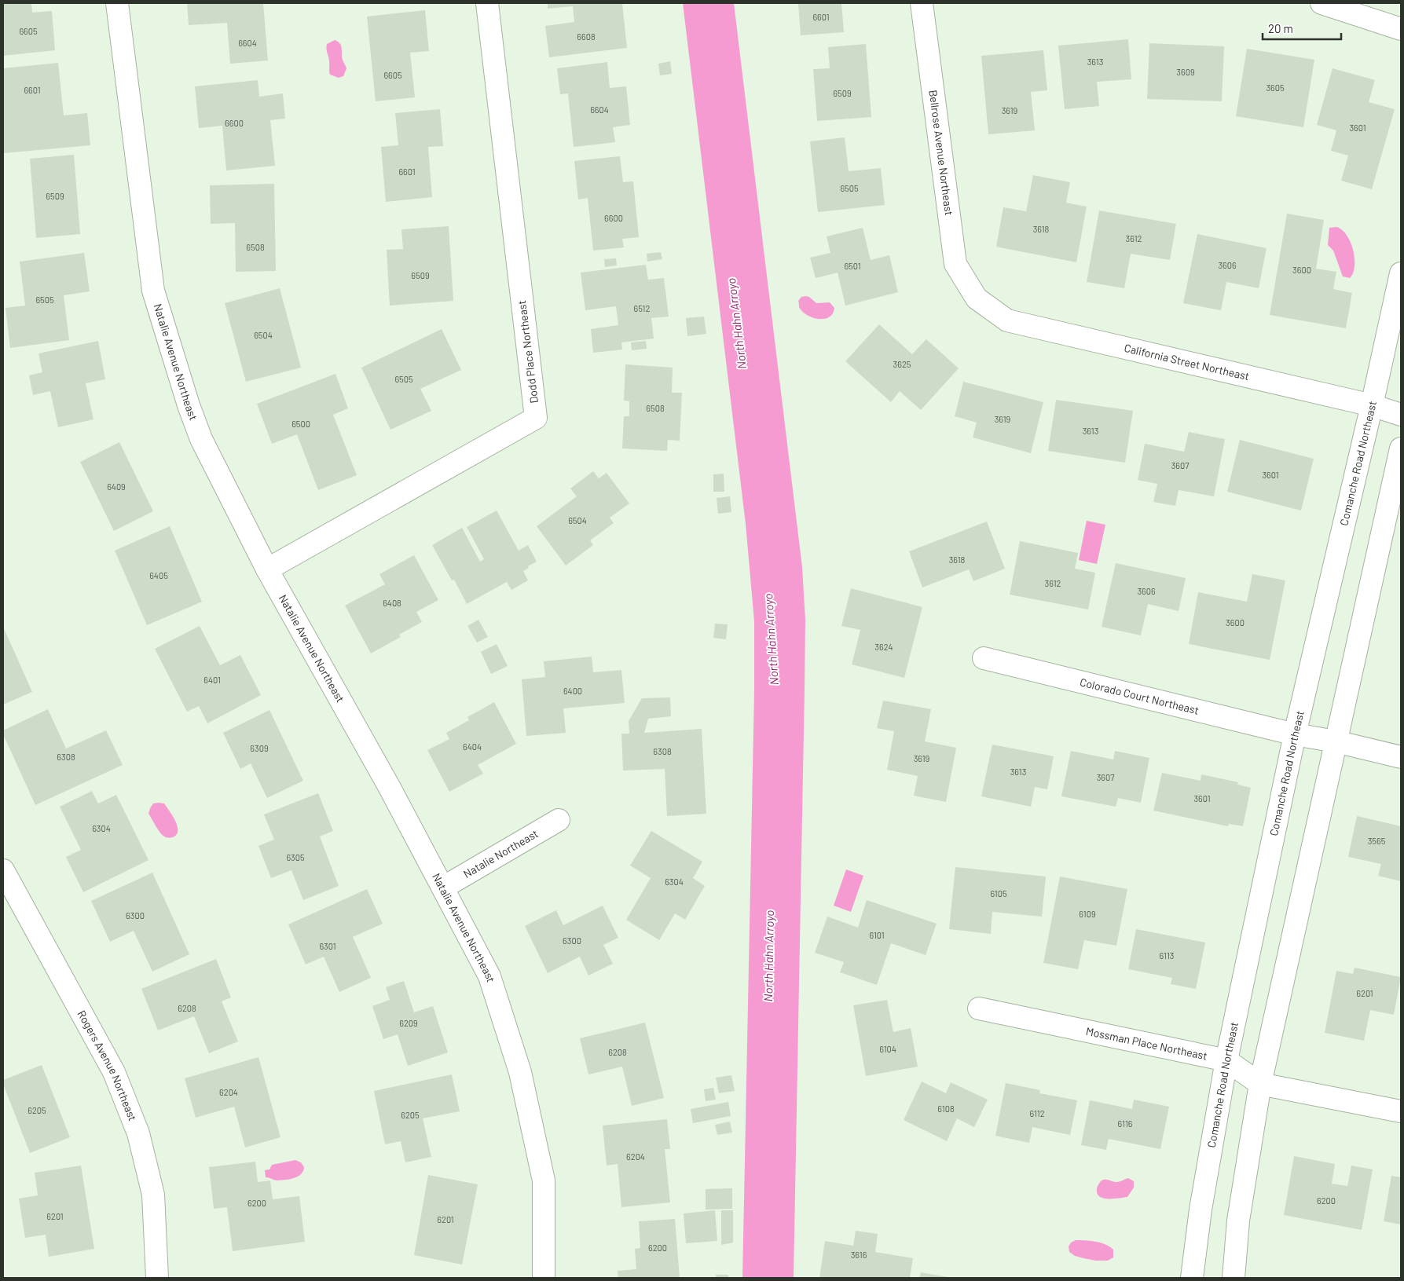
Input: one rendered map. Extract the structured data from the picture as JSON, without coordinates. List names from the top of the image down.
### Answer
{
  "streets": {
    "street": [
      "Bellrose Avenue Northeast",
      "Dodd Place Northeast",
      "Natalie Avenue Northeast",
      "California Street Northeast",
      "Comanche Road Northeast",
      "Colorado Court Northeast",
      "Natalie Northeast",
      "Mossman Place Northeast",
      "Rogers Avenue Northeast"
    ]
  },
  "crossings": [
    ["Bellrose Avenue Northeast", "California Street Northeast"],
    ["Dodd Place Northeast", "Natalie Avenue Northeast"],
    ["Natalie Avenue Northeast", "Natalie Northeast"],
    ["California Street Northeast", "Comanche Road Northeast"],
    ["Comanche Road Northeast", "Colorado Court Northeast"],
    ["Comanche Road Northeast", "Mossman Place Northeast"]
  ],
  "water": ["North Hahn Arroyo"],
  "house_numbers": [
    "6601",
    "6605",
    "6608",
    "6604",
    "3613",
    "3609",
    "6605",
    "3605",
    "6601",
    "6509",
    "6604",
    "3619",
    "6600",
    "3601",
    "6601",
    "6505",
    "6509",
    "6600",
    "3618",
    "3612",
    "6508",
    "3606",
    "6501",
    "3600",
    "6509",
    "6505",
    "6512",
    "6504",
    "3625",
    "6505",
    "6508",
    "3619",
    "6500",
    "3613",
    "3607",
    "3601",
    "6409",
    "6504",
    "3618",
    "6405",
    "3612",
    "3606",
    "6408",
    "3600",
    "3624",
    "6401",
    "6400",
    "6404",
    "6309",
    "6308",
    "6308",
    "3619",
    "3613",
    "3607",
    "3601",
    "6304",
    "3565",
    "6305",
    "6304",
    "6105",
    "6109",
    "6300",
    "6101",
    "6300",
    "6301",
    "6113",
    "6201",
    "6208",
    "6209",
    "6104",
    "6208",
    "6204",
    "6108",
    "6205",
    "6112",
    "6205",
    "6116",
    "6204",
    "6200",
    "6200",
    "6201",
    "6201",
    "6200",
    "3616"
  ],
  "scale_bar": "20 m"
}
